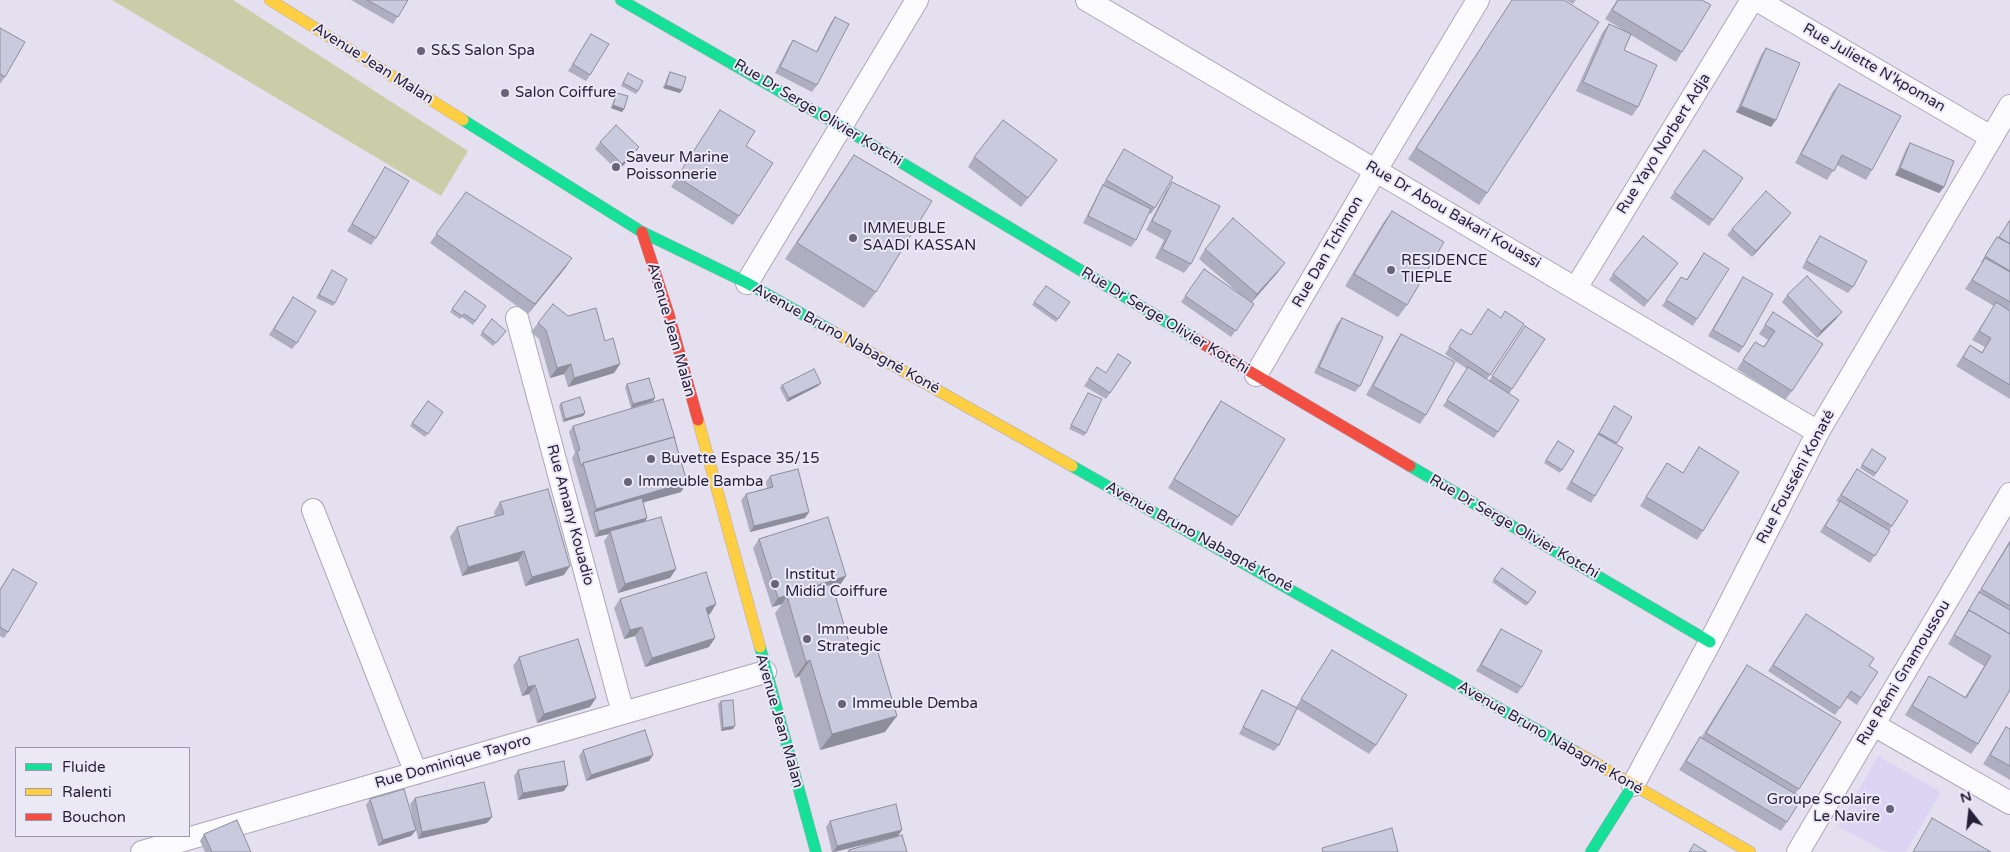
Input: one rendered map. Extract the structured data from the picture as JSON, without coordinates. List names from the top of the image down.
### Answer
{
  "streets": {
    "main road": [
      "Avenue Jean Malan",
      "Rue Dr Serge Olivier Kotchi",
      "Avenue Bruno Nabagné Koné",
      "Rue Fousséni Konaté"
    ],
    "street": [
      "Rue Juliette N'kpoman",
      "Rue Yayo Norbert Adja",
      "Rue Dr Abou Bakari Kouassi",
      "Rue Dan Tchimon",
      "Rue Amany Kouadio",
      "Rue Rémi Gnamoussou",
      "Rue Dominique Tayoro"
    ]
  },
  "crossings": [
    ["Avenue Jean Malan", "Avenue Bruno Nabagné Koné"],
    ["Avenue Jean Malan", "Rue Dominique Tayoro"],
    ["Rue Juliette N'kpoman", "Rue Fousséni Konaté"],
    ["Rue Dr Serge Olivier Kotchi", "Rue Dan Tchimon"],
    ["Rue Dr Serge Olivier Kotchi", "Rue Fousséni Konaté"],
    ["Rue Yayo Norbert Adja", "Rue Dr Abou Bakari Kouassi"],
    ["Rue Dr Abou Bakari Kouassi", "Rue Dan Tchimon"],
    ["Rue Dr Abou Bakari Kouassi", "Rue Fousséni Konaté"],
    ["Avenue Bruno Nabagné Koné", "Rue Fousséni Konaté"],
    ["Rue Amany Kouadio", "Rue Dominique Tayoro"]
  ],
  "places": [
    "S&S Salon Spa",
    "Salon Coiffure",
    "Saveur Marine Poissonnerie",
    "IMMEUBLE SAADI KASSAN",
    "RESIDENCE TIEPLE",
    "Buvette Espace 35/15",
    "Immeuble Bamba",
    "Institut Midid Coiffure",
    "Immeuble Strategic",
    "Immeuble Demba",
    "Groupe Scolaire Le Navire"
  ],
  "legend": ["Fluide", "Ralenti", "Bouchon"],
  "north": "top"
}
